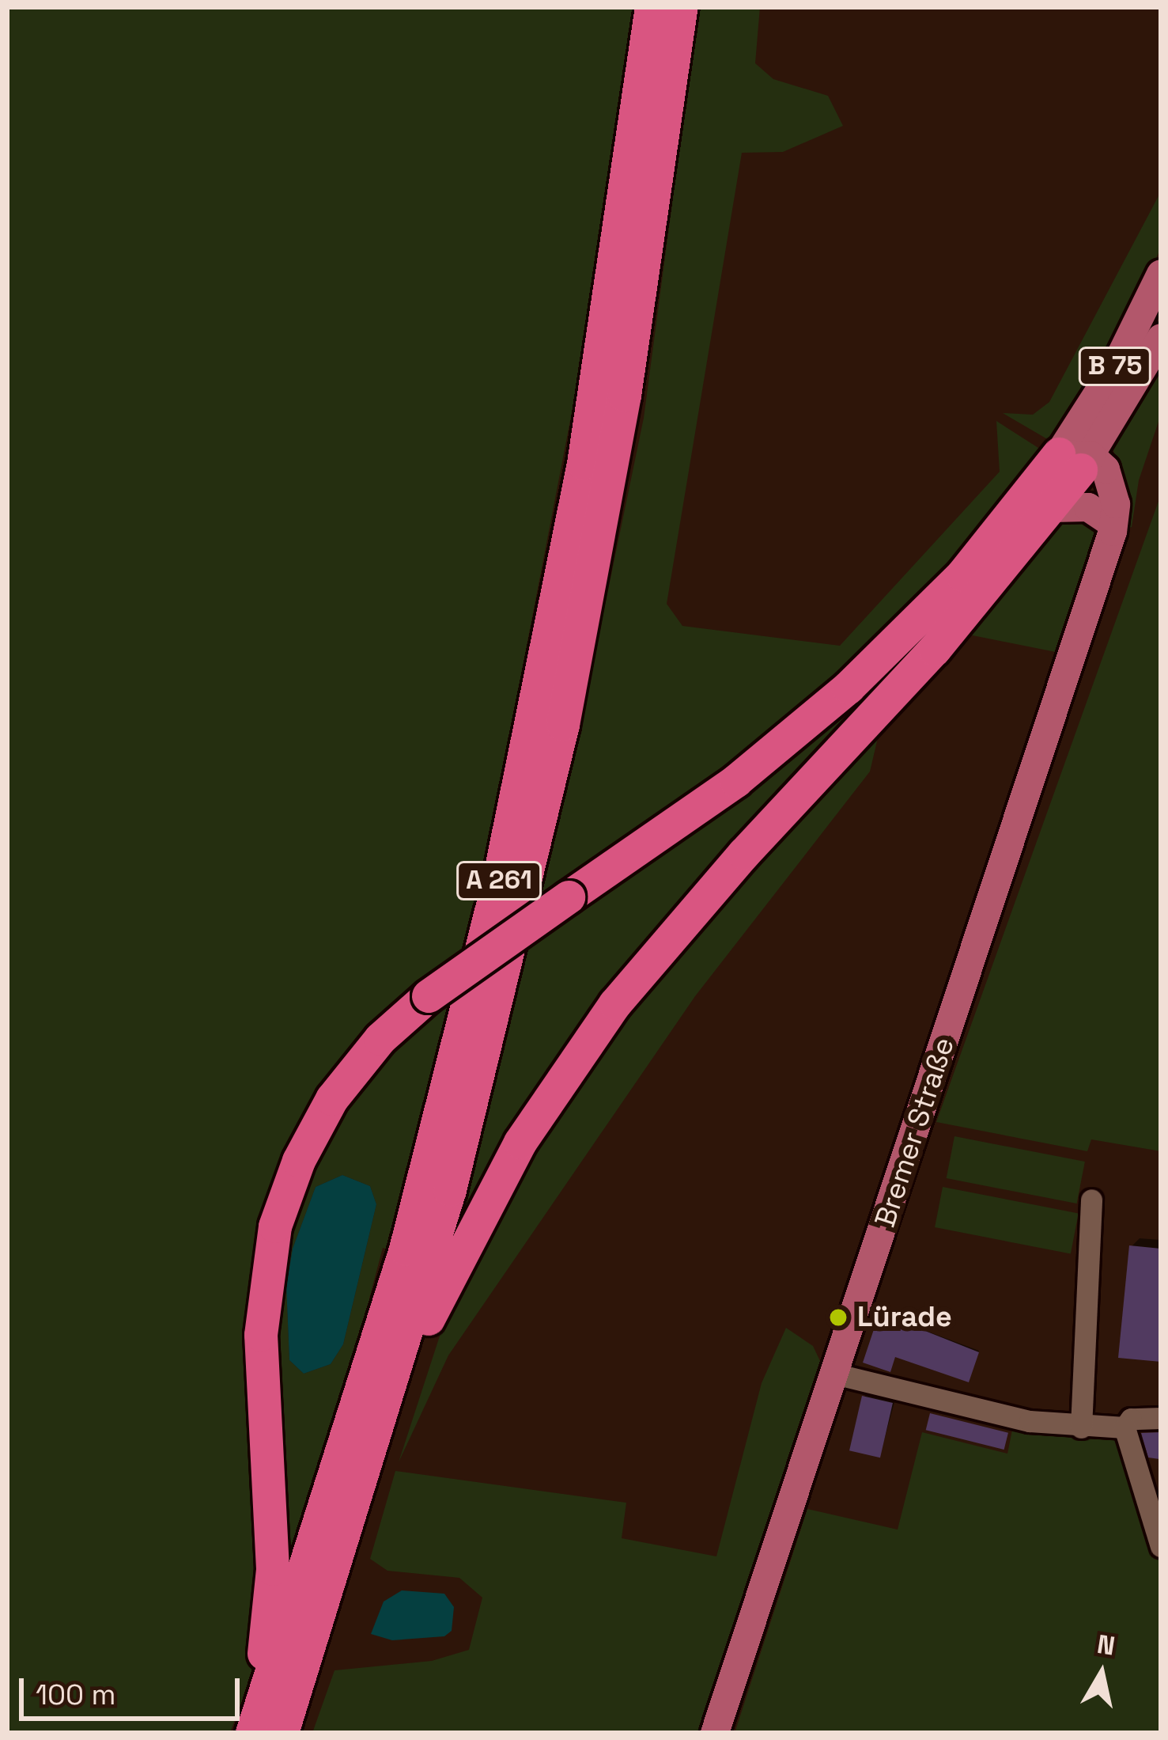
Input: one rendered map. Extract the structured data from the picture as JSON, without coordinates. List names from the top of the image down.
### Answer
{
  "streets": {
    "highway": ["A 261"],
    "main road": ["B 75", "Bremer Straße"]
  },
  "places": ["Lürade"],
  "scale_bar": "100 m",
  "north": "top"
}
